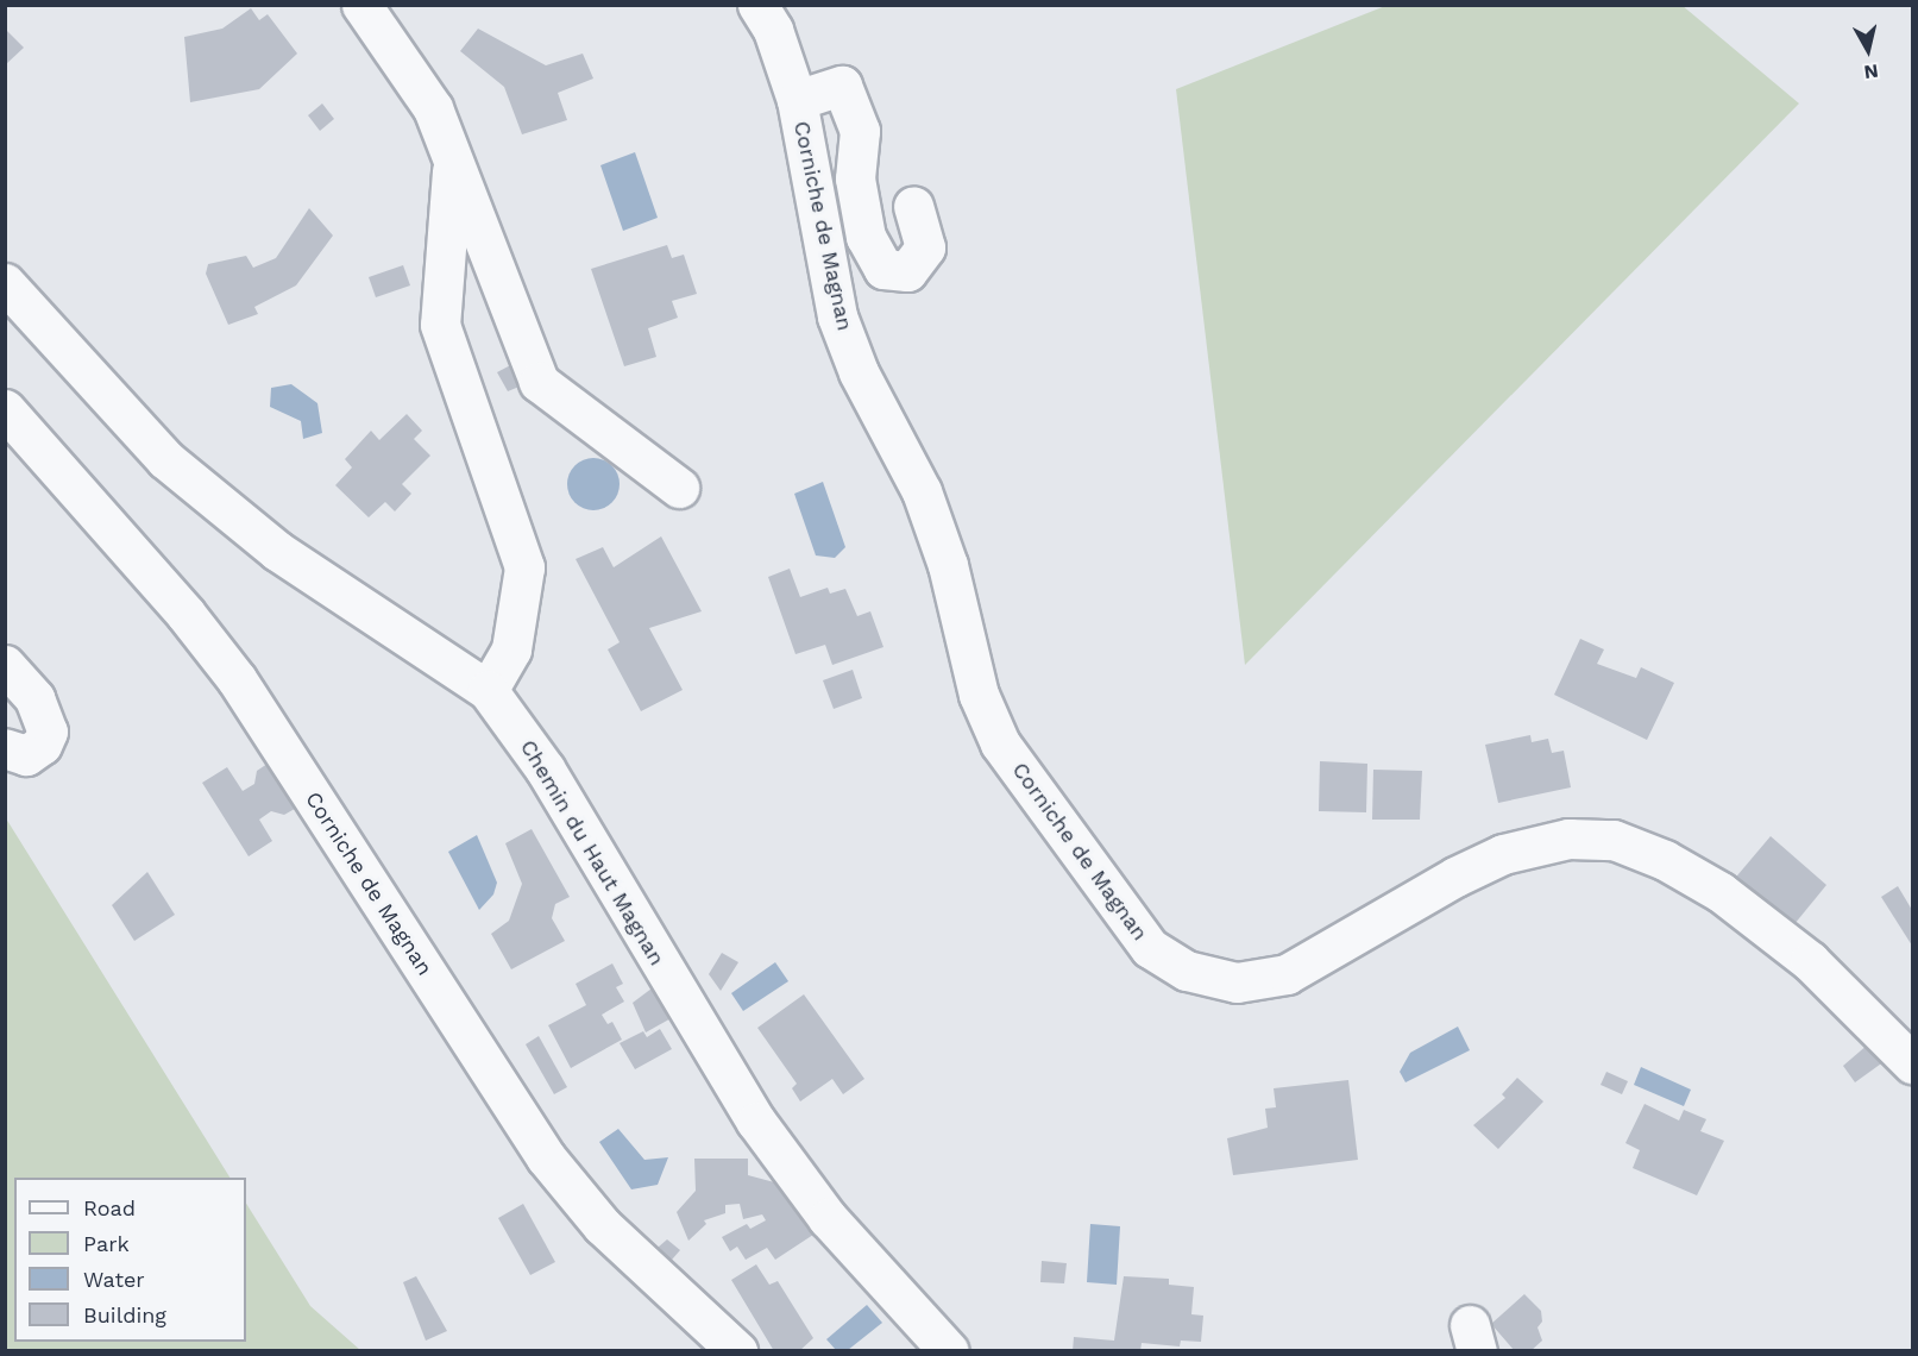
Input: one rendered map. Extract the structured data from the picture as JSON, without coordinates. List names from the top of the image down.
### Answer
{
  "streets": {
    "street": ["Corniche de Magnan", "Chemin du Haut Magnan"]
  },
  "legend": [
    "Road",
    "Park",
    "Water",
    "Building"
  ],
  "north": "bottom"
}
